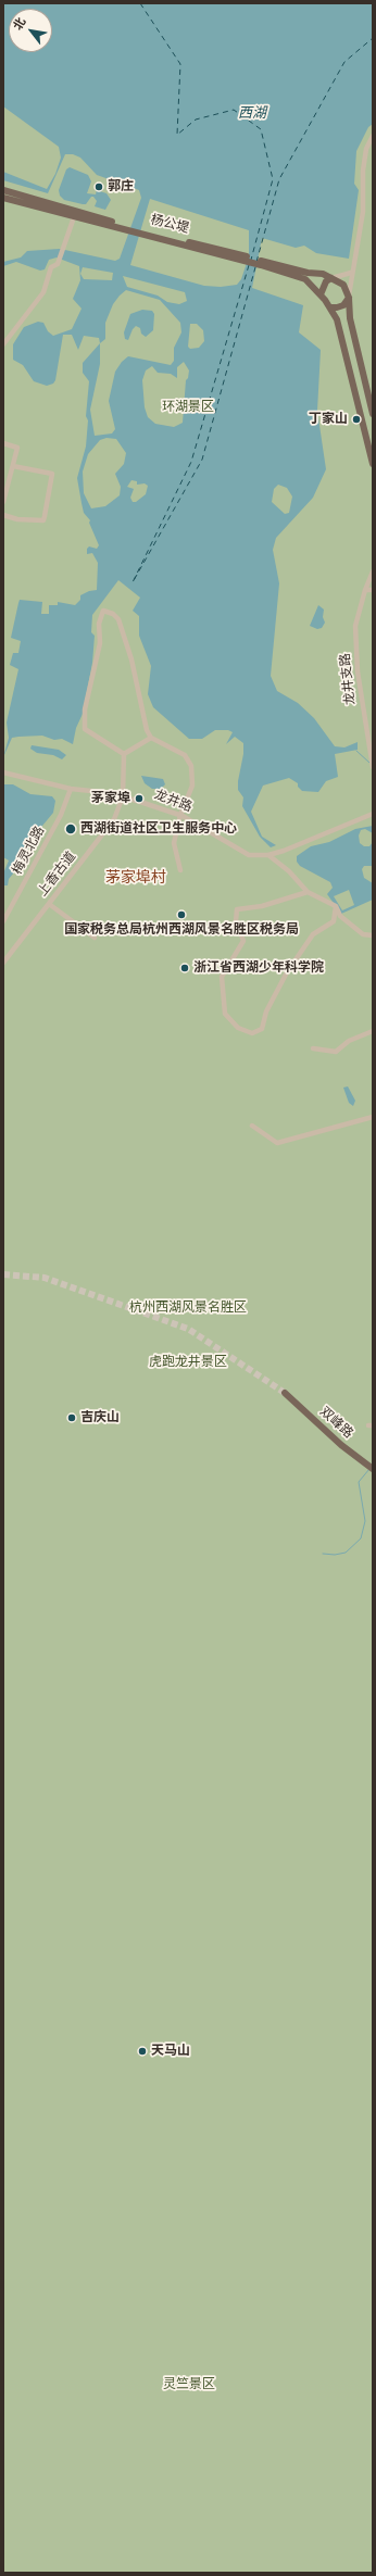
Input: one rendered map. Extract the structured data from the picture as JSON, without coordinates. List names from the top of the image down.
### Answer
{
  "streets": {
    "main road": ["杨公堤", "双峰路"],
    "street": [
      "龙井支路",
      "龙井路",
      "梅灵北路",
      "上香古道"
    ]
  },
  "crossings": [
    ["龙井路", "梅灵北路"],
    ["龙井路", "上香古道"]
  ],
  "districts": ["茅家埠村"],
  "water": ["西湖"],
  "parks": [
    "环湖景区",
    "杭州西湖风景名胜区",
    "虎跑龙井景区",
    "灵竺景区"
  ],
  "places": [
    "郭庄",
    "丁家山",
    "茅家埠",
    "西湖街道社区卫生服务中心",
    "国家税务总局杭州西湖风景名胜区税务局",
    "浙江省西湖少年科学院",
    "吉庆山",
    "天马山"
  ],
  "north": "top left"
}
